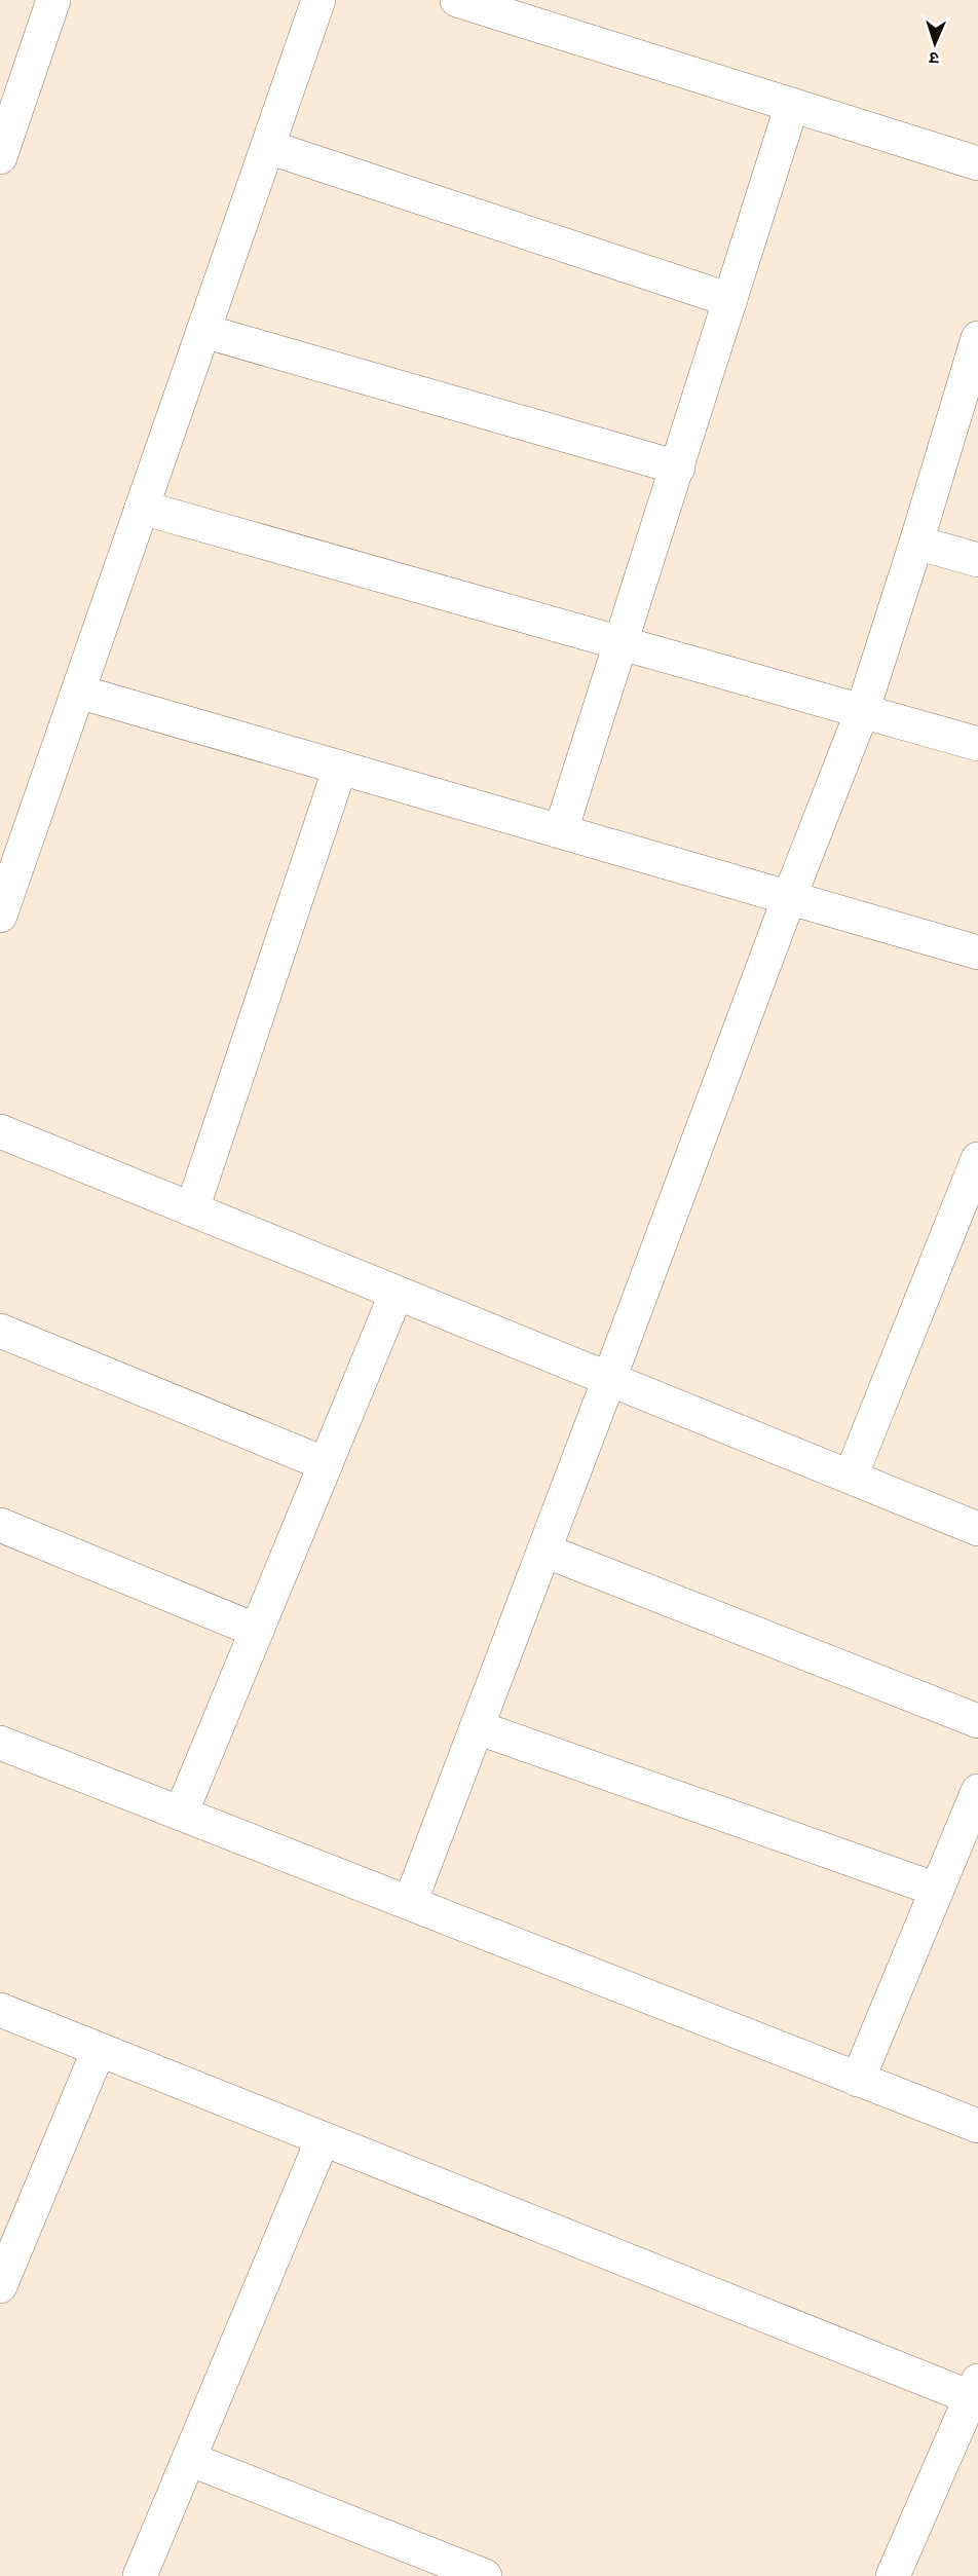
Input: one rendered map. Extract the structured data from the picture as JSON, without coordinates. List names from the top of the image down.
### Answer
{
  "north": "bottom"
}
